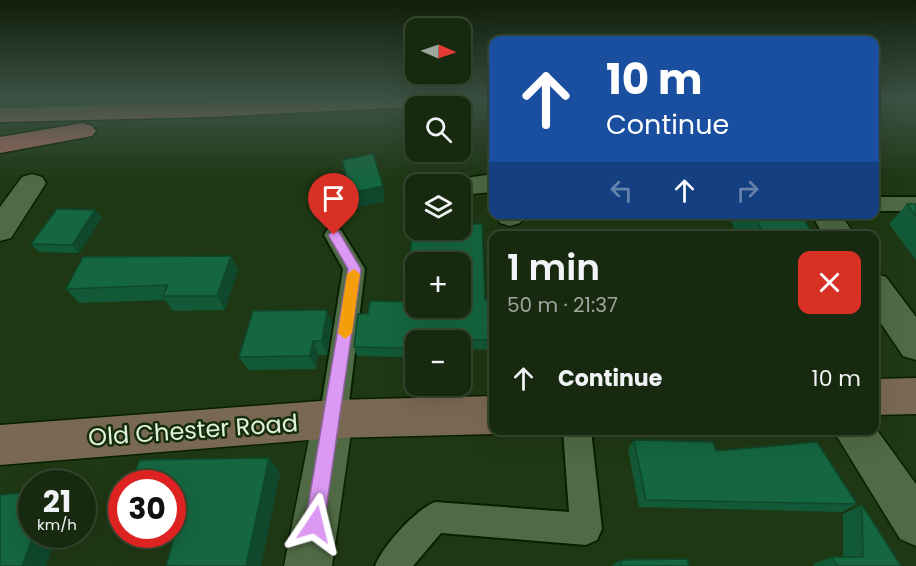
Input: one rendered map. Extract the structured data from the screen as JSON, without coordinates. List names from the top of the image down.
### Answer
{
  "streets": {
    "main road": ["Old Chester Road"]
  },
  "north": "right",
  "page": {
    "map_buttons": ["+", "−"],
    "turn": ["10 m", "Continue"],
    "heading": ["1 min", "50 m · 21:37"],
    "list": [
      {
        "name": "Continue",
        "value": "10 m"
      }
    ],
    "speed": "21 km/h",
    "limit": "30"
  }
}
